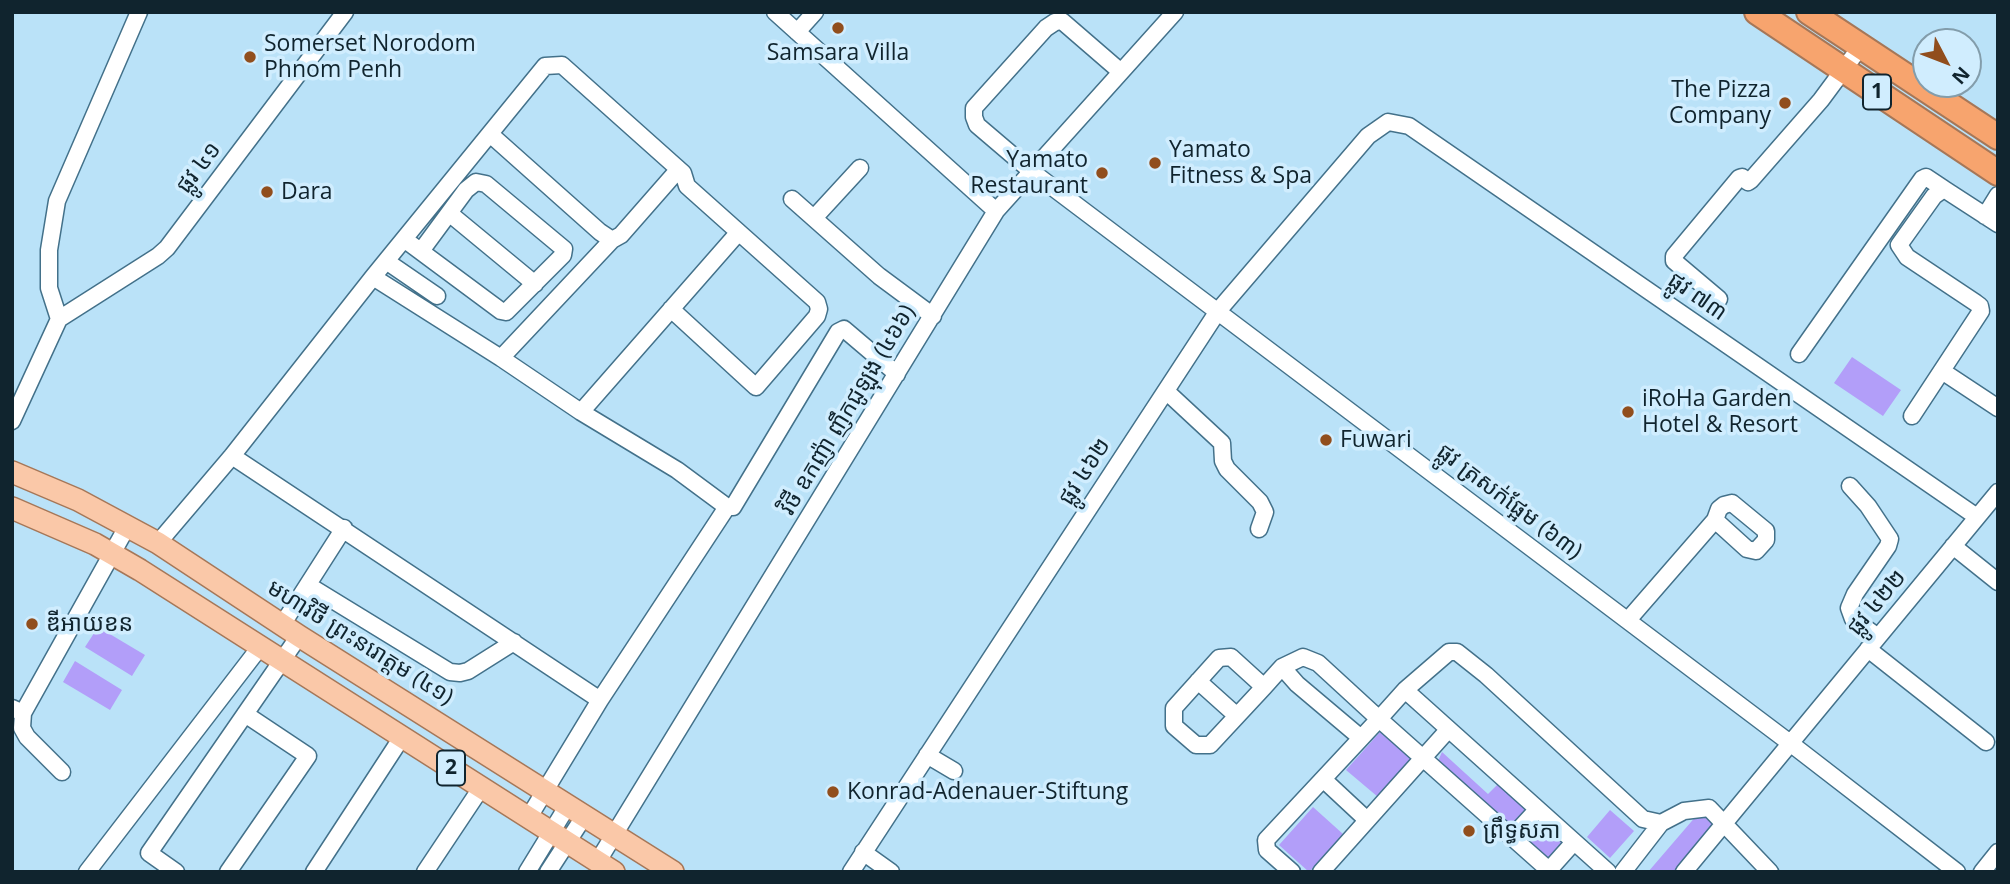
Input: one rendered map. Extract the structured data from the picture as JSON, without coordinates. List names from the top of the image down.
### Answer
{
  "streets": {
    "highway": ["1"],
    "main road": ["មហាវិថី ព្រះនរោត្តម (៤១)", "2"],
    "street": [
      "ផ្លូវ ៤១",
      "ផ្លូវ ៧៣",
      "វិថី ឧកញ៉ា ញឹកជូឡុង (៤៦៦)",
      "ផ្លូវ ៤៦២",
      "ផ្លូវ ត្រសក់ផ្អែម (៦៣)",
      "ផ្លូវ ៤២២"
    ]
  },
  "crossings": [
    ["ផ្លូវ ៧៣", "ផ្លូវ ៤៦២"],
    ["ផ្លូវ ៧៣", "ផ្លូវ ៤២២"],
    ["វិថី ឧកញ៉ា ញឹកជូឡុង (៤៦៦)", "ផ្លូវ ត្រសក់ផ្អែម (៦៣)"],
    ["វិថី ឧកញ៉ា ញឹកជូឡុង (៤៦៦)", "មហាវិថី ព្រះនរោត្តម (៤១)"],
    ["វិថី ឧកញ៉ា ញឹកជូឡុង (៤៦៦)", "2"],
    ["ផ្លូវ ៤៦២", "ផ្លូវ ត្រសក់ផ្អែម (៦៣)"],
    ["ផ្លូវ ត្រសក់ផ្អែម (៦៣)", "ផ្លូវ ៤២២"]
  ],
  "places": [
    "Samsara Villa",
    "Somerset Norodom Phnom Penh",
    "The Pizza Company",
    "Yamato Fitness & Spa",
    "Yamato Restaurant",
    "Dara",
    "iRoHa Garden Hotel & Resort",
    "Fuwari",
    "ឌីអាយខន",
    "Konrad-Adenauer-Stiftung",
    "ព្រឹទ្ធសភា"
  ],
  "north": "bottom right"
}
